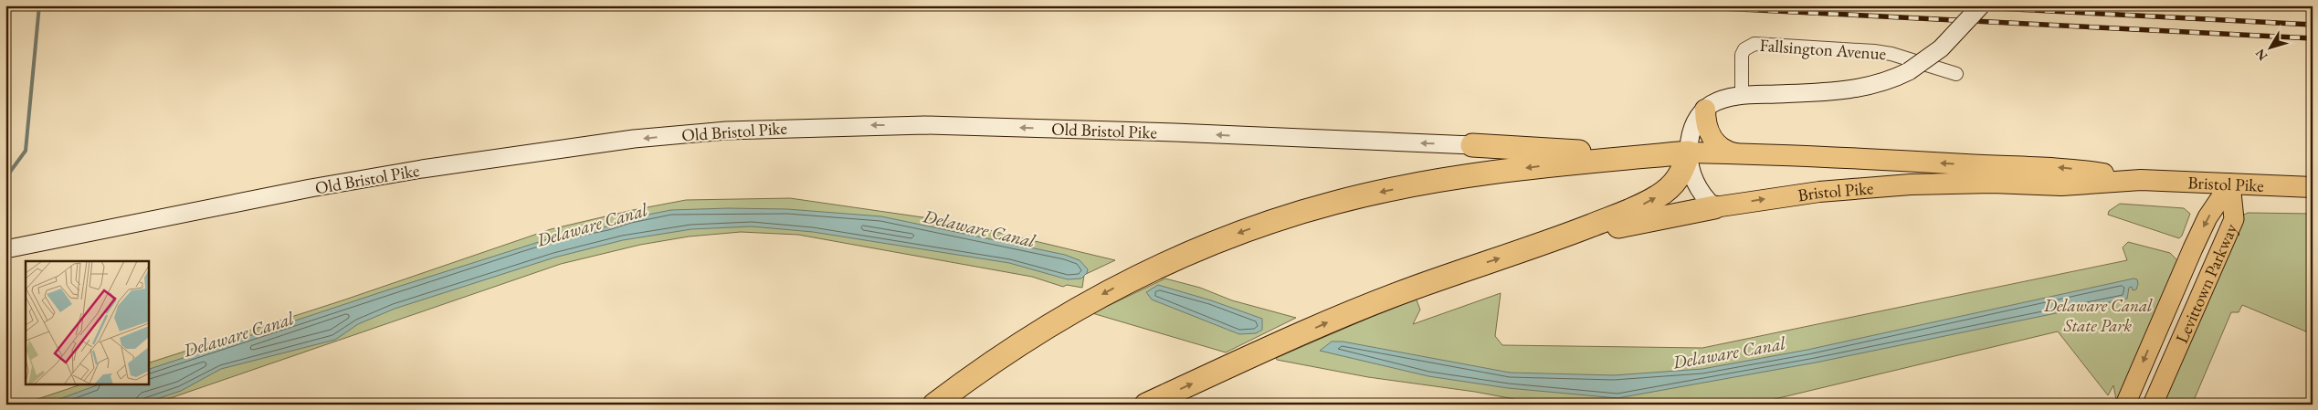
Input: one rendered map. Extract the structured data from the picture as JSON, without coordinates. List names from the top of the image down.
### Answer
{
  "streets": {
    "highway": ["Bristol Pike"],
    "main road": ["Fallsington Avenue", "Old Bristol Pike", "Levittown Parkway"]
  },
  "crossings": [
    ["Fallsington Avenue", "Bristol Pike"],
    ["Bristol Pike", "Levittown Parkway"]
  ],
  "one_way": ["Old Bristol Pike"],
  "water": ["Delaware Canal"],
  "parks": ["Delaware Canal State Park"],
  "north": "bottom left"
}
